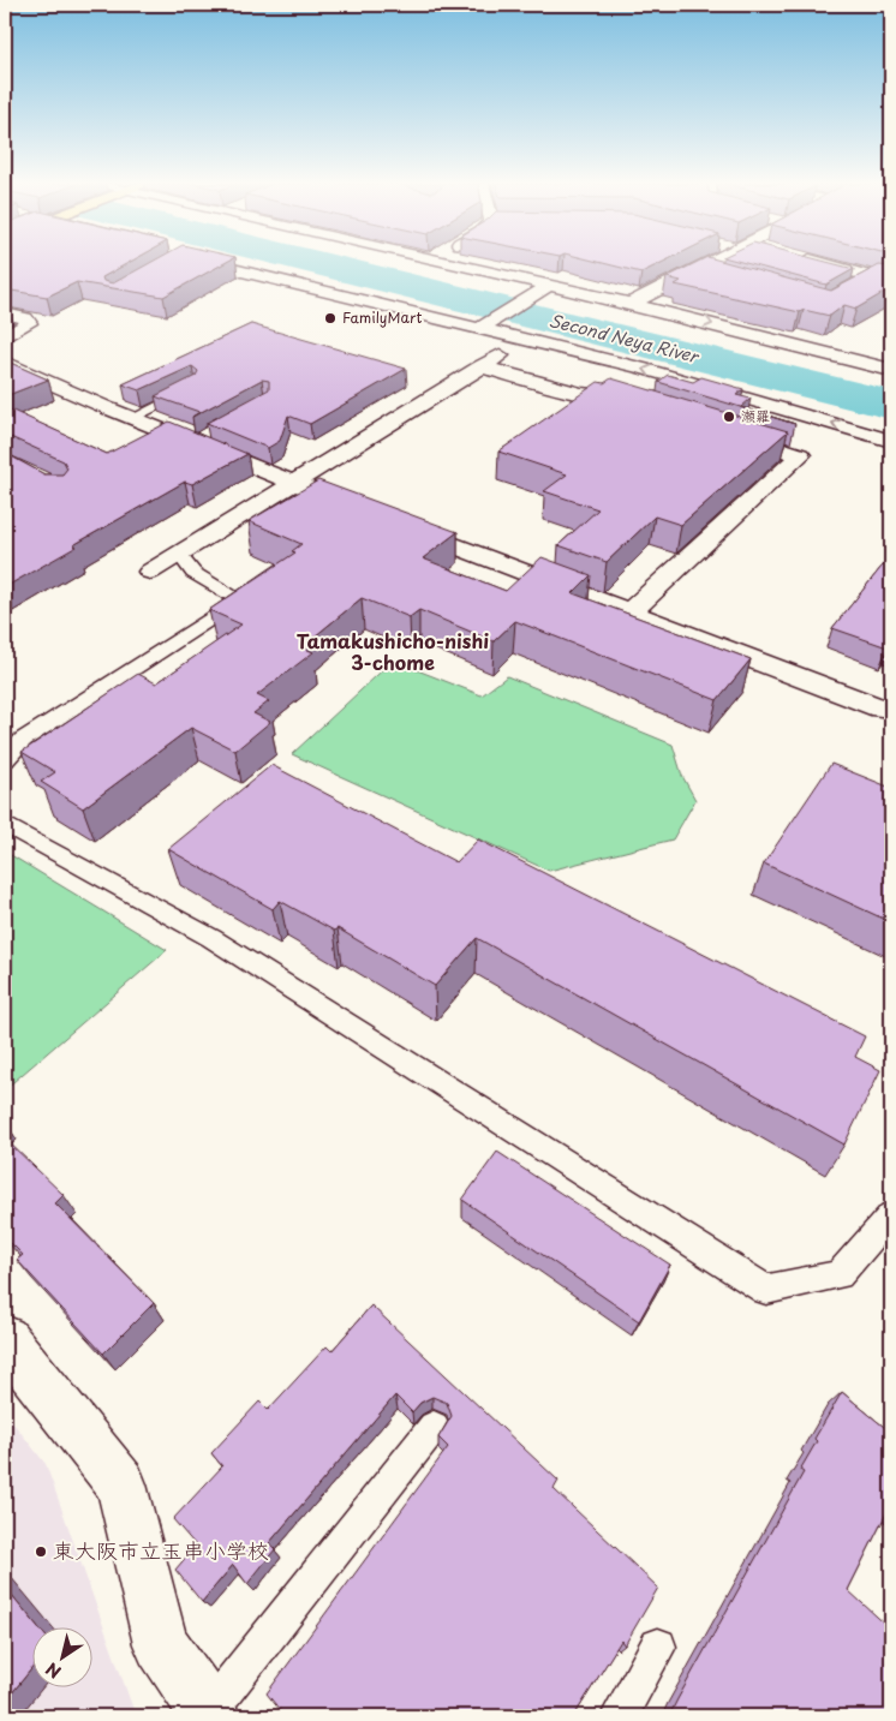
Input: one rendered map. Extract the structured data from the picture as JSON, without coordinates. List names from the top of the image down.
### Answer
{
  "districts": ["Tamakushicho-nishi 3-chome"],
  "water": ["Second Neya River"],
  "places": ["FamilyMart", "瀬羅", "東大阪市立玉串小学校"],
  "north": "bottom left"
}
